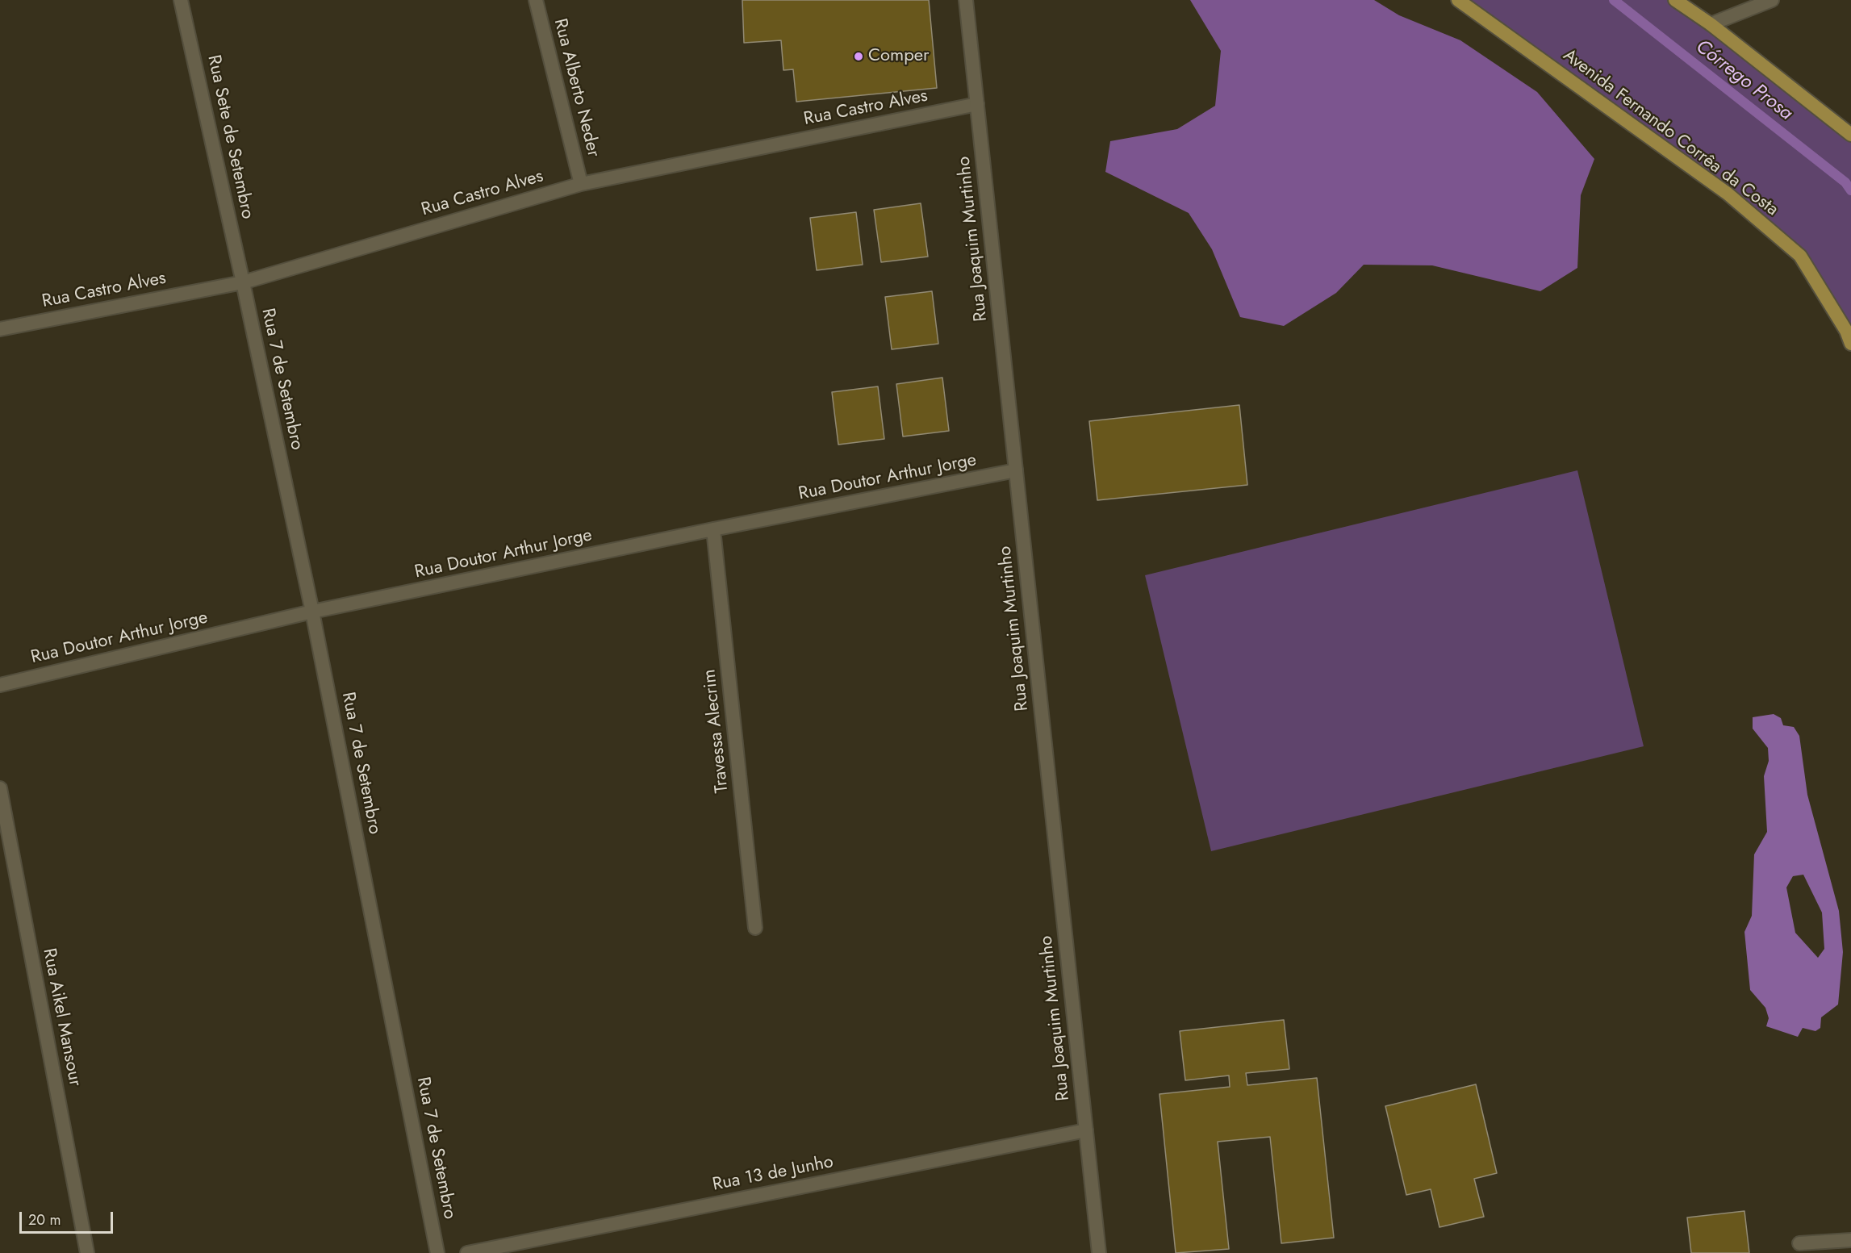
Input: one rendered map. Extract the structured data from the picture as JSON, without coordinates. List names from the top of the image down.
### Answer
{
  "streets": {
    "main road": ["Avenida Fernando Corrêa da Costa"],
    "street": [
      "Rua Alberto Neder",
      "Rua Castro Alves",
      "Rua Sete de Setembro",
      "Rua Joaquim Murtinho",
      "Rua 7 de Setembro",
      "Rua Doutor Arthur Jorge",
      "Travessa Alecrim",
      "Rua Aikel Mansour",
      "Rua 13 de Junho"
    ]
  },
  "crossings": [
    ["Rua Alberto Neder", "Rua Castro Alves"],
    ["Rua Castro Alves", "Rua Sete de Setembro"],
    ["Rua Castro Alves", "Rua Joaquim Murtinho"],
    ["Rua Castro Alves", "Rua 7 de Setembro"],
    ["Rua Sete de Setembro", "Rua 7 de Setembro"],
    ["Rua Joaquim Murtinho", "Rua Doutor Arthur Jorge"],
    ["Rua Joaquim Murtinho", "Rua 13 de Junho"],
    ["Rua 7 de Setembro", "Rua Doutor Arthur Jorge"],
    ["Rua Doutor Arthur Jorge", "Travessa Alecrim"]
  ],
  "water": ["Córrego Prosa"],
  "places": ["Comper"],
  "scale_bar": "20 m"
}
